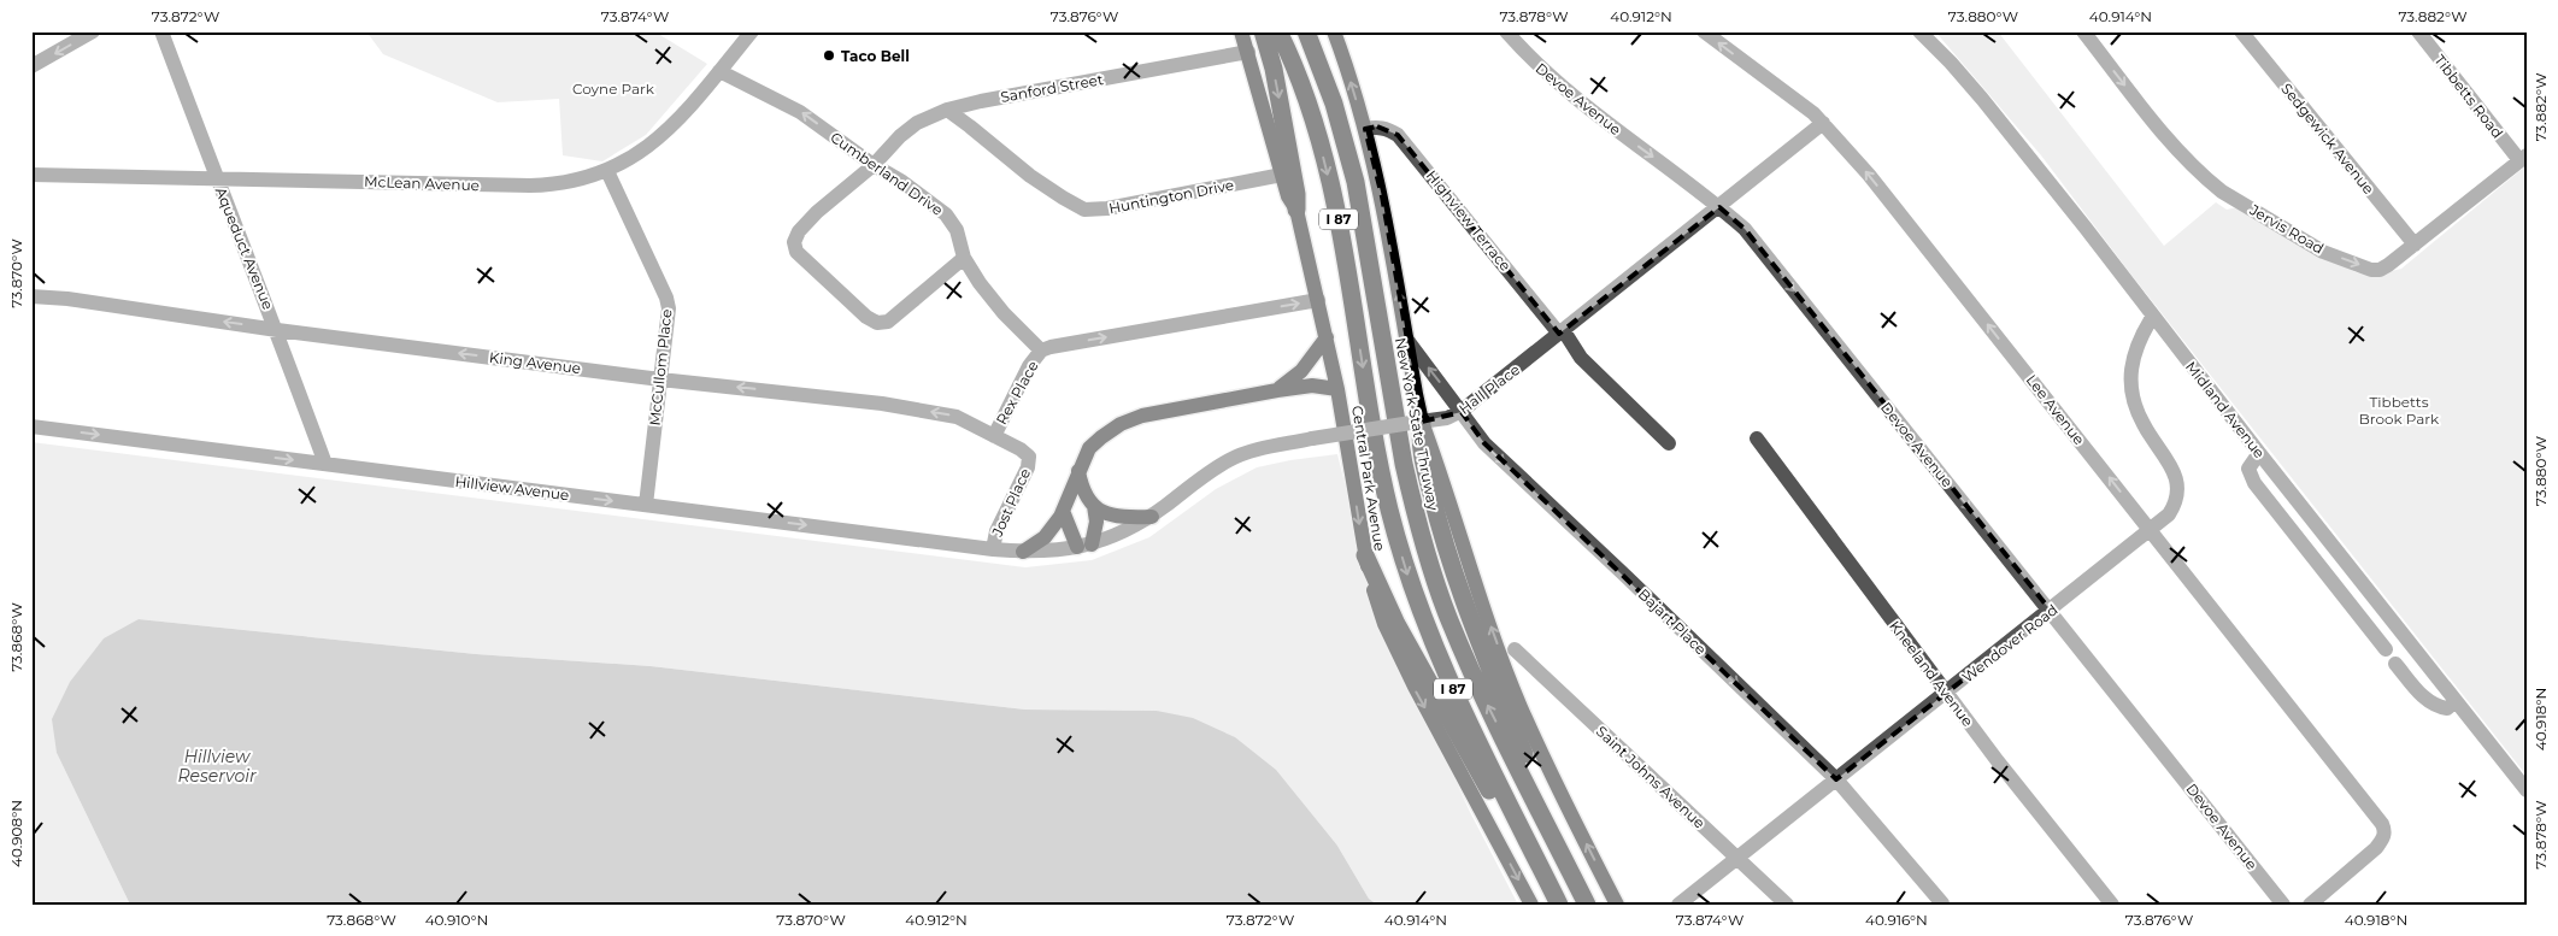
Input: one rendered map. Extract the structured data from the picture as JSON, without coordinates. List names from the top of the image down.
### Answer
{
  "streets": {
    "highway": ["I 87", "New York State Thruway"],
    "main road": ["Central Park Avenue"],
    "street": [
      "Sanford Street",
      "Tibbetts Road",
      "Devoe Avenue",
      "Sedgewick Avenue",
      "Cumberland Drive",
      "McLean Avenue",
      "Huntington Drive",
      "Highview Terrace",
      "Jervis Road",
      "Aqueduct Avenue",
      "King Avenue",
      "McCullom Place",
      "Hall Place",
      "Rex Place",
      "Lee Avenue",
      "Midland Avenue",
      "Hillview Avenue",
      "Jost Place",
      "Bajart Place",
      "Wendover Road",
      "Kneeland Avenue",
      "Saint Johns Avenue"
    ]
  },
  "crossings": [
    ["Sanford Street", "Cumberland Drive"],
    ["Sanford Street", "Huntington Drive"],
    ["Sanford Street", "Central Park Avenue"],
    ["Tibbetts Road", "Jervis Road"],
    ["Devoe Avenue", "Hall Place"],
    ["Devoe Avenue", "Wendover Road"],
    ["Sedgewick Avenue", "Jervis Road"],
    ["Cumberland Drive", "McLean Avenue"],
    ["Cumberland Drive", "Rex Place"],
    ["McLean Avenue", "Aqueduct Avenue"],
    ["McLean Avenue", "McCullom Place"],
    ["Huntington Drive", "Central Park Avenue"],
    ["Highview Terrace", "Hall Place"],
    ["Aqueduct Avenue", "King Avenue"],
    ["Aqueduct Avenue", "Hillview Avenue"],
    ["King Avenue", "McCullom Place"],
    ["King Avenue", "Rex Place"],
    ["King Avenue", "Jost Place"],
    ["McCullom Place", "Hillview Avenue"],
    ["Hall Place", "Lee Avenue"],
    ["Hall Place", "Hillview Avenue"],
    ["Hall Place", "Jost Place"],
    ["Hall Place", "Bajart Place"],
    ["Lee Avenue", "Wendover Road"],
    ["Midland Avenue", "Wendover Road"],
    ["Hillview Avenue", "Jost Place"],
    ["Bajart Place", "Wendover Road"],
    ["Wendover Road", "Kneeland Avenue"],
    ["Wendover Road", "Saint Johns Avenue"]
  ],
  "one_way": [
    "Devoe Avenue",
    "Cumberland Drive",
    "Jervis Road",
    "King Avenue",
    "Lee Avenue",
    "Hillview Avenue"
  ],
  "water": ["Hillview Reservoir"],
  "parks": ["Coyne Park", "Tibbetts Brook Park"],
  "places": ["Taco Bell"],
  "coordinates": [
    "73.872°W",
    "73.874°W",
    "73.876°W",
    "73.878°W",
    "40.912°N",
    "73.880°W",
    "40.914°N",
    "73.882°W",
    "73.870°W",
    "73.868°W",
    "40.918°N",
    "40.908°N",
    "40.910°N",
    "40.916°N"
  ]
}
